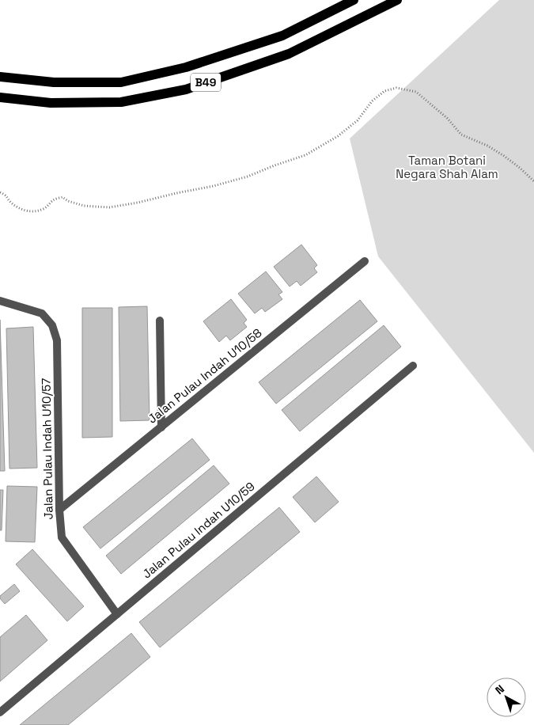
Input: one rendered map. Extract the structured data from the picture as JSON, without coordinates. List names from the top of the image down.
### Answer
{
  "streets": {
    "main road": ["B49"],
    "street": ["Jalan Pulau Indah U10/58", "Jalan Pulau Indah U10/57", "Jalan Pulau Indah U10/59"]
  },
  "crossings": [
    ["Jalan Pulau Indah U10/58", "Jalan Pulau Indah U10/57"],
    ["Jalan Pulau Indah U10/57", "Jalan Pulau Indah U10/59"]
  ],
  "parks": ["Taman Botani Negara Shah Alam"],
  "north": "top left"
}
